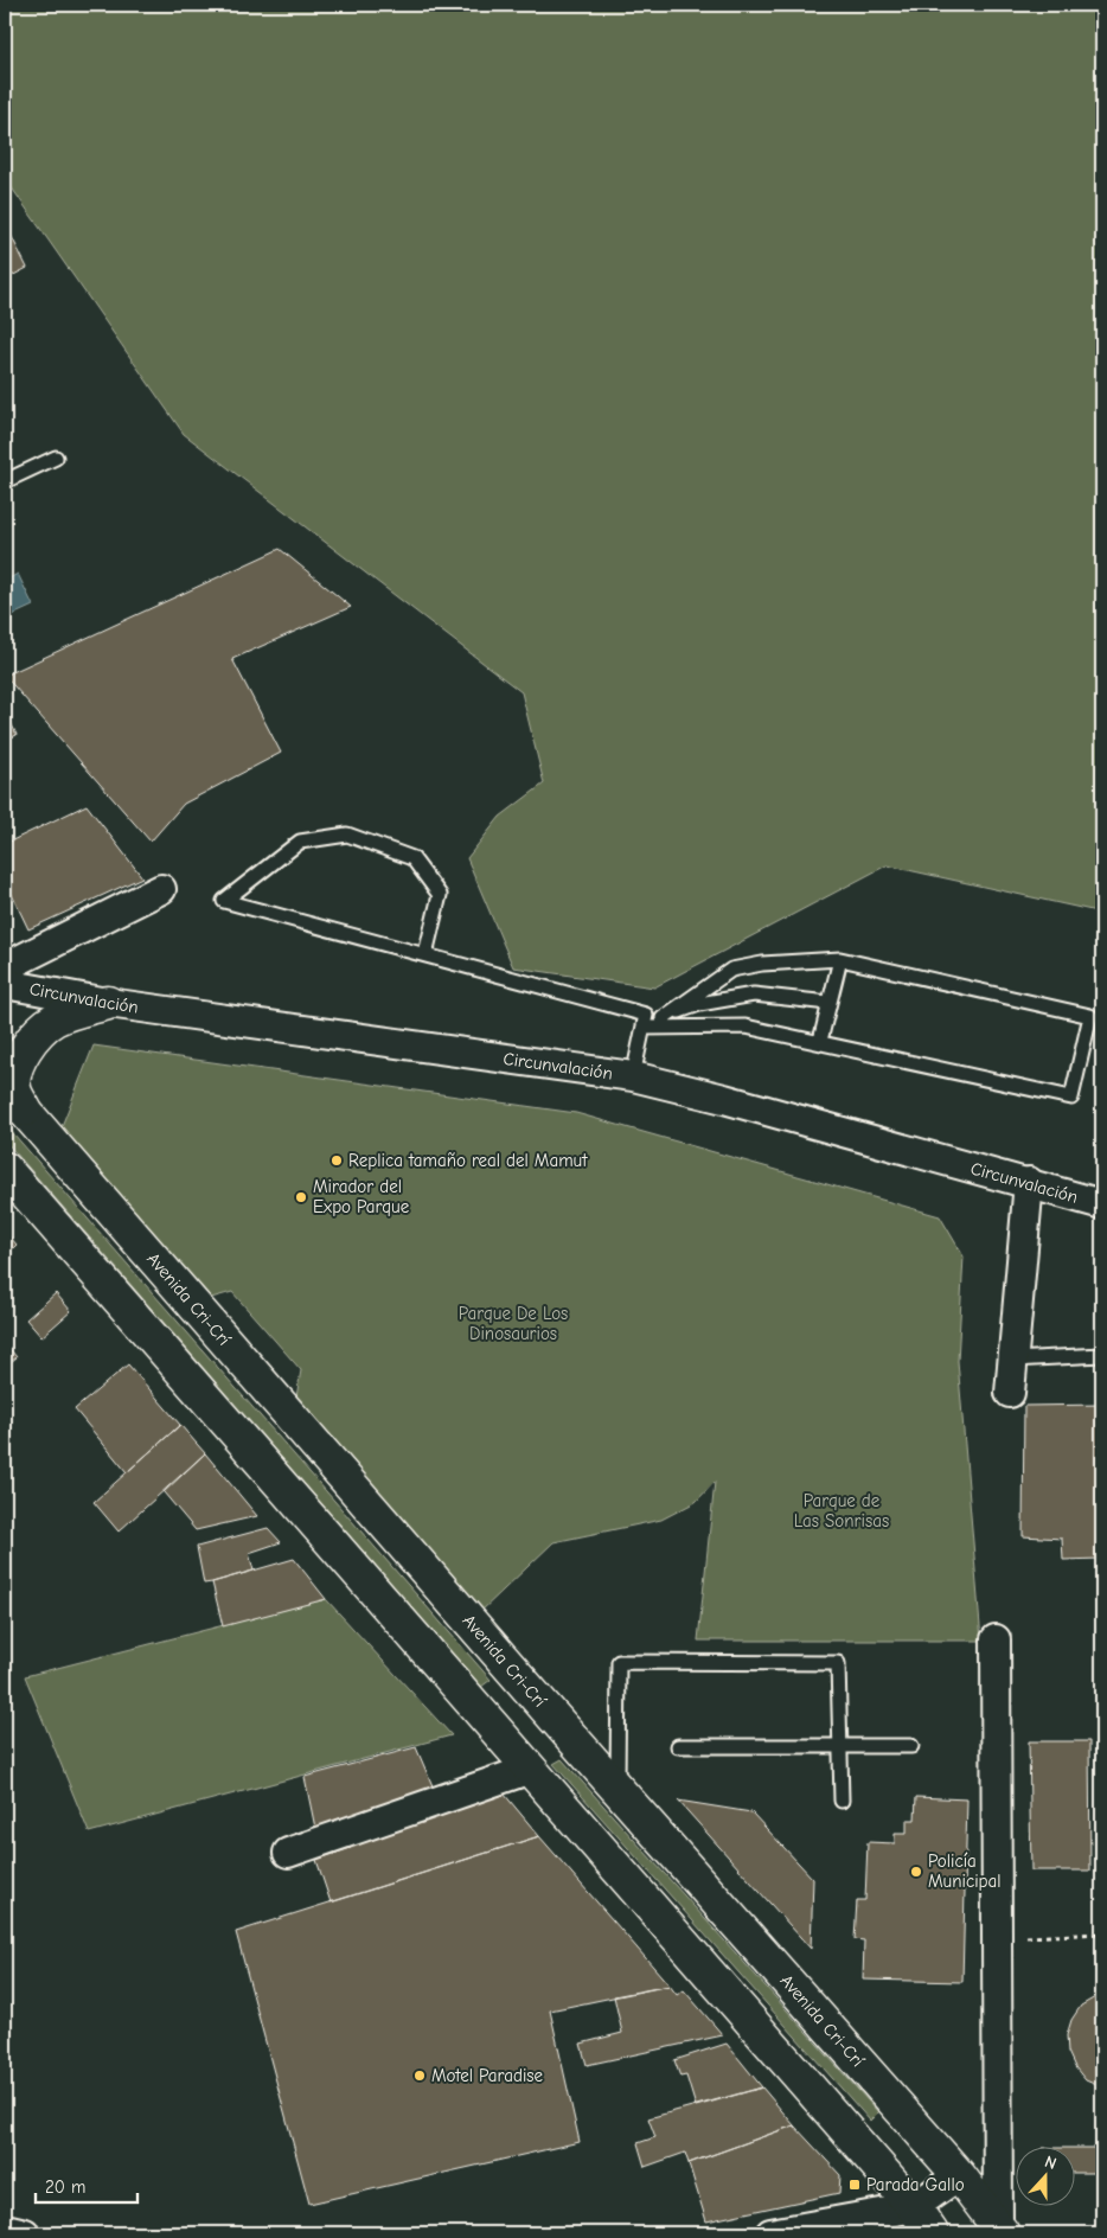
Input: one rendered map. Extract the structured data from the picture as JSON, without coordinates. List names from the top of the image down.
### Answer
{
  "streets": {
    "main road": ["Avenida Cri-Crí"],
    "street": ["Circunvalación"]
  },
  "parks": ["Parque De Los Dinosaurios", "Parque de Las Sonrisas"],
  "places": {
    "other": [
      "Replica tamaño real del Mamut",
      "Mirador del Expo Parque",
      "Policía Municipal",
      "Motel Paradise"
    ],
    "transit": ["Parada Gallo"]
  },
  "scale_bar": "20 m",
  "north": "top"
}
